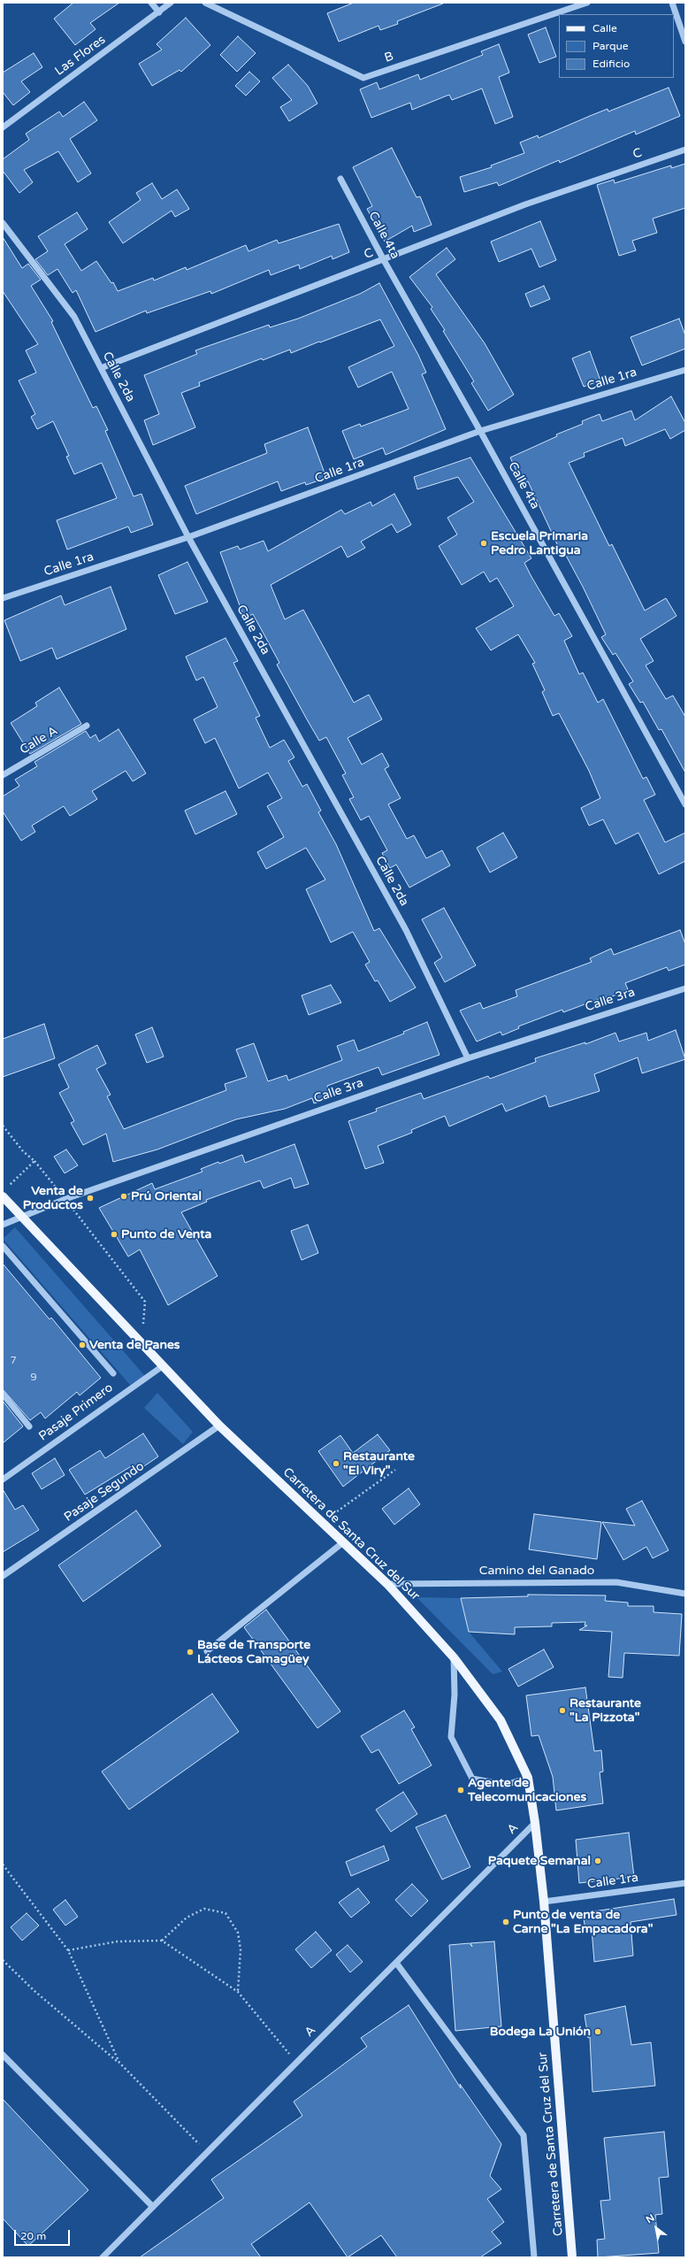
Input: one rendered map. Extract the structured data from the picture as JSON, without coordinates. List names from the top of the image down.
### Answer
{
  "streets": {
    "main road": ["Carretera de Santa Cruz del Sur"],
    "street": [
      "Las Flores",
      "B",
      "C",
      "Calle 4ta",
      "Calle 2da",
      "Calle 1ra",
      "Calle A",
      "Calle 3ra",
      "Pasaje Primero",
      "Pasaje Segundo",
      "Camino del Ganado",
      "A"
    ]
  },
  "crossings": [
    ["C", "Calle 4ta"],
    ["C", "Calle 2da"],
    ["Calle 4ta", "Calle 1ra"],
    ["Calle 2da", "Calle 1ra"],
    ["Calle 2da", "Calle 3ra"],
    ["Calle 1ra", "Carretera de Santa Cruz del Sur"],
    ["Calle 3ra", "Carretera de Santa Cruz del Sur"],
    ["Pasaje Primero", "Carretera de Santa Cruz del Sur"],
    ["Pasaje Segundo", "Carretera de Santa Cruz del Sur"],
    ["Carretera de Santa Cruz del Sur", "Camino del Ganado"],
    ["Carretera de Santa Cruz del Sur", "A"]
  ],
  "places": [
    "Escuela Primaria Pedro Lantigua",
    "Prú Oriental",
    "Venta de Productos",
    "Punto de Venta",
    "Venta de Panes",
    "Restaurante \"El Viry\"",
    "Base de Transporte Lácteos Camagüey",
    "Restaurante \"La Pizzota\"",
    "Agente de Telecomunicaciones",
    "Paquete Semanal",
    "Punto de venta de Carne \"La Empacadora\"",
    "Bodega La Unión"
  ],
  "house_numbers": ["7", "9"],
  "legend": ["Calle", "Parque", "Edificio"],
  "scale_bar": "20 m",
  "north": "top left"
}
